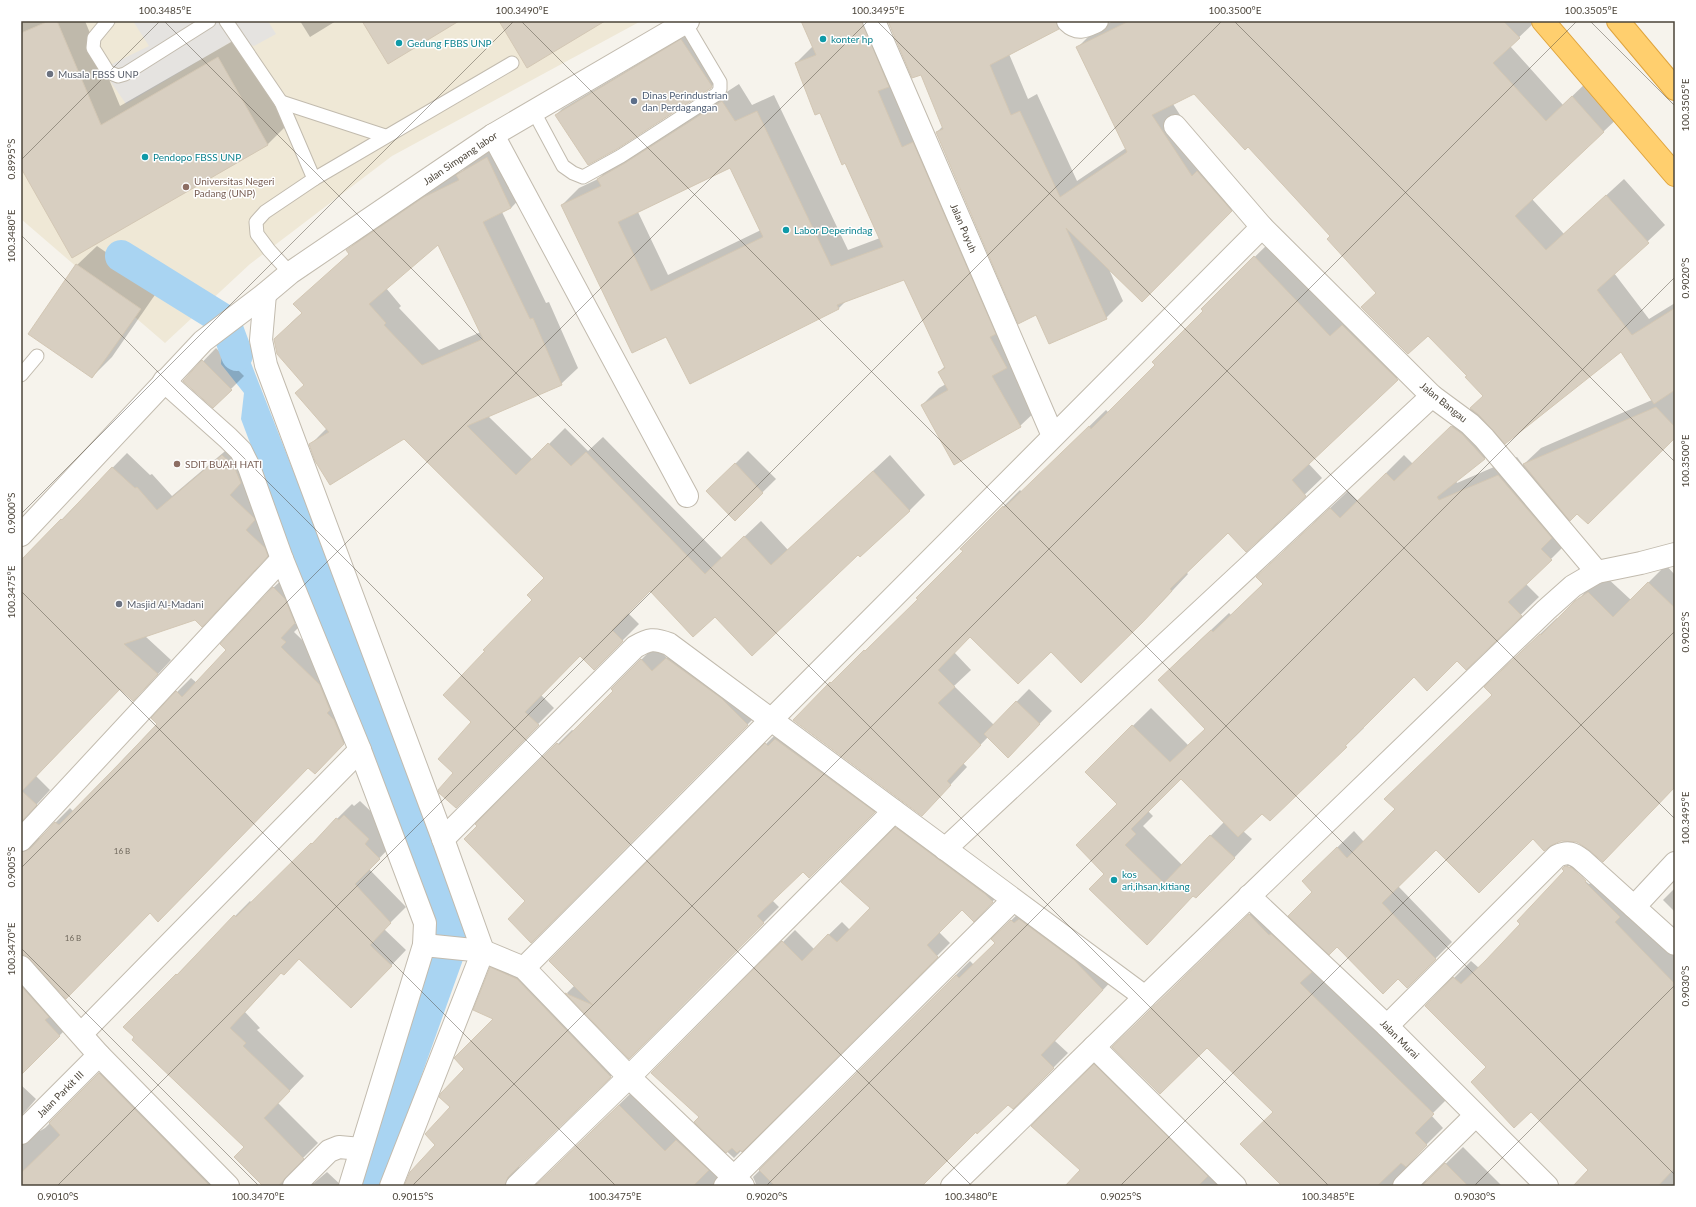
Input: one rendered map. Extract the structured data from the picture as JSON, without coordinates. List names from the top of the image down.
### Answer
{
  "streets": {
    "street": [
      "Jalan Simpang labor",
      "Jalan Puyuh",
      "Jalan Bangau",
      "Jalan Murai",
      "Jalan Parkit III"
    ]
  },
  "places": [
    "konter hp",
    "Gedung FBBS UNP",
    "Musala FBSS UNP",
    "Dinas Perindustrian dan Perdagangan",
    "Pendopo FBSS UNP",
    "Universitas Negeri Padang (UNP)",
    "Labor Deperindag",
    "SDIT BUAH HATI",
    "Masjid Al-Madani",
    "kos ari,ihsan,kitiang"
  ],
  "house_numbers": ["16 B", "16 B"],
  "coordinates": [
    "100.3485°E",
    "100.3490°E",
    "100.3495°E",
    "100.3500°E",
    "100.3505°E",
    "0.8995°S",
    "100.3480°E",
    "0.9020°S",
    "0.9000°S",
    "100.3475°E",
    "0.9025°S",
    "0.9005°S",
    "100.3470°E",
    "0.9030°S",
    "0.9010°S",
    "0.9015°S"
  ]
}
